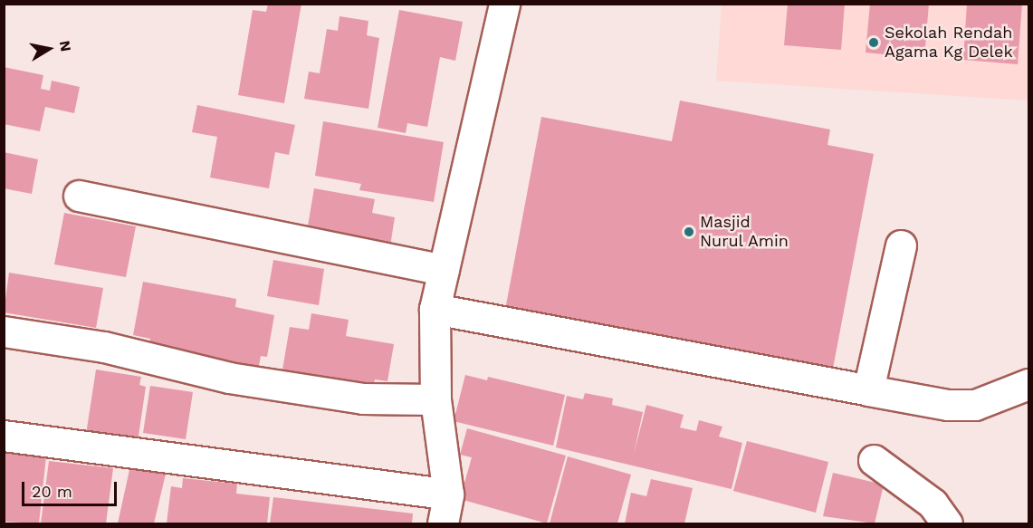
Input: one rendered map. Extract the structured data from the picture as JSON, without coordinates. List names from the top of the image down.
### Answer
{
  "places": ["Sekolah Rendah Agama Kg Delek", "Masjid Nurul Amin"],
  "scale_bar": "20 m",
  "north": "right"
}
